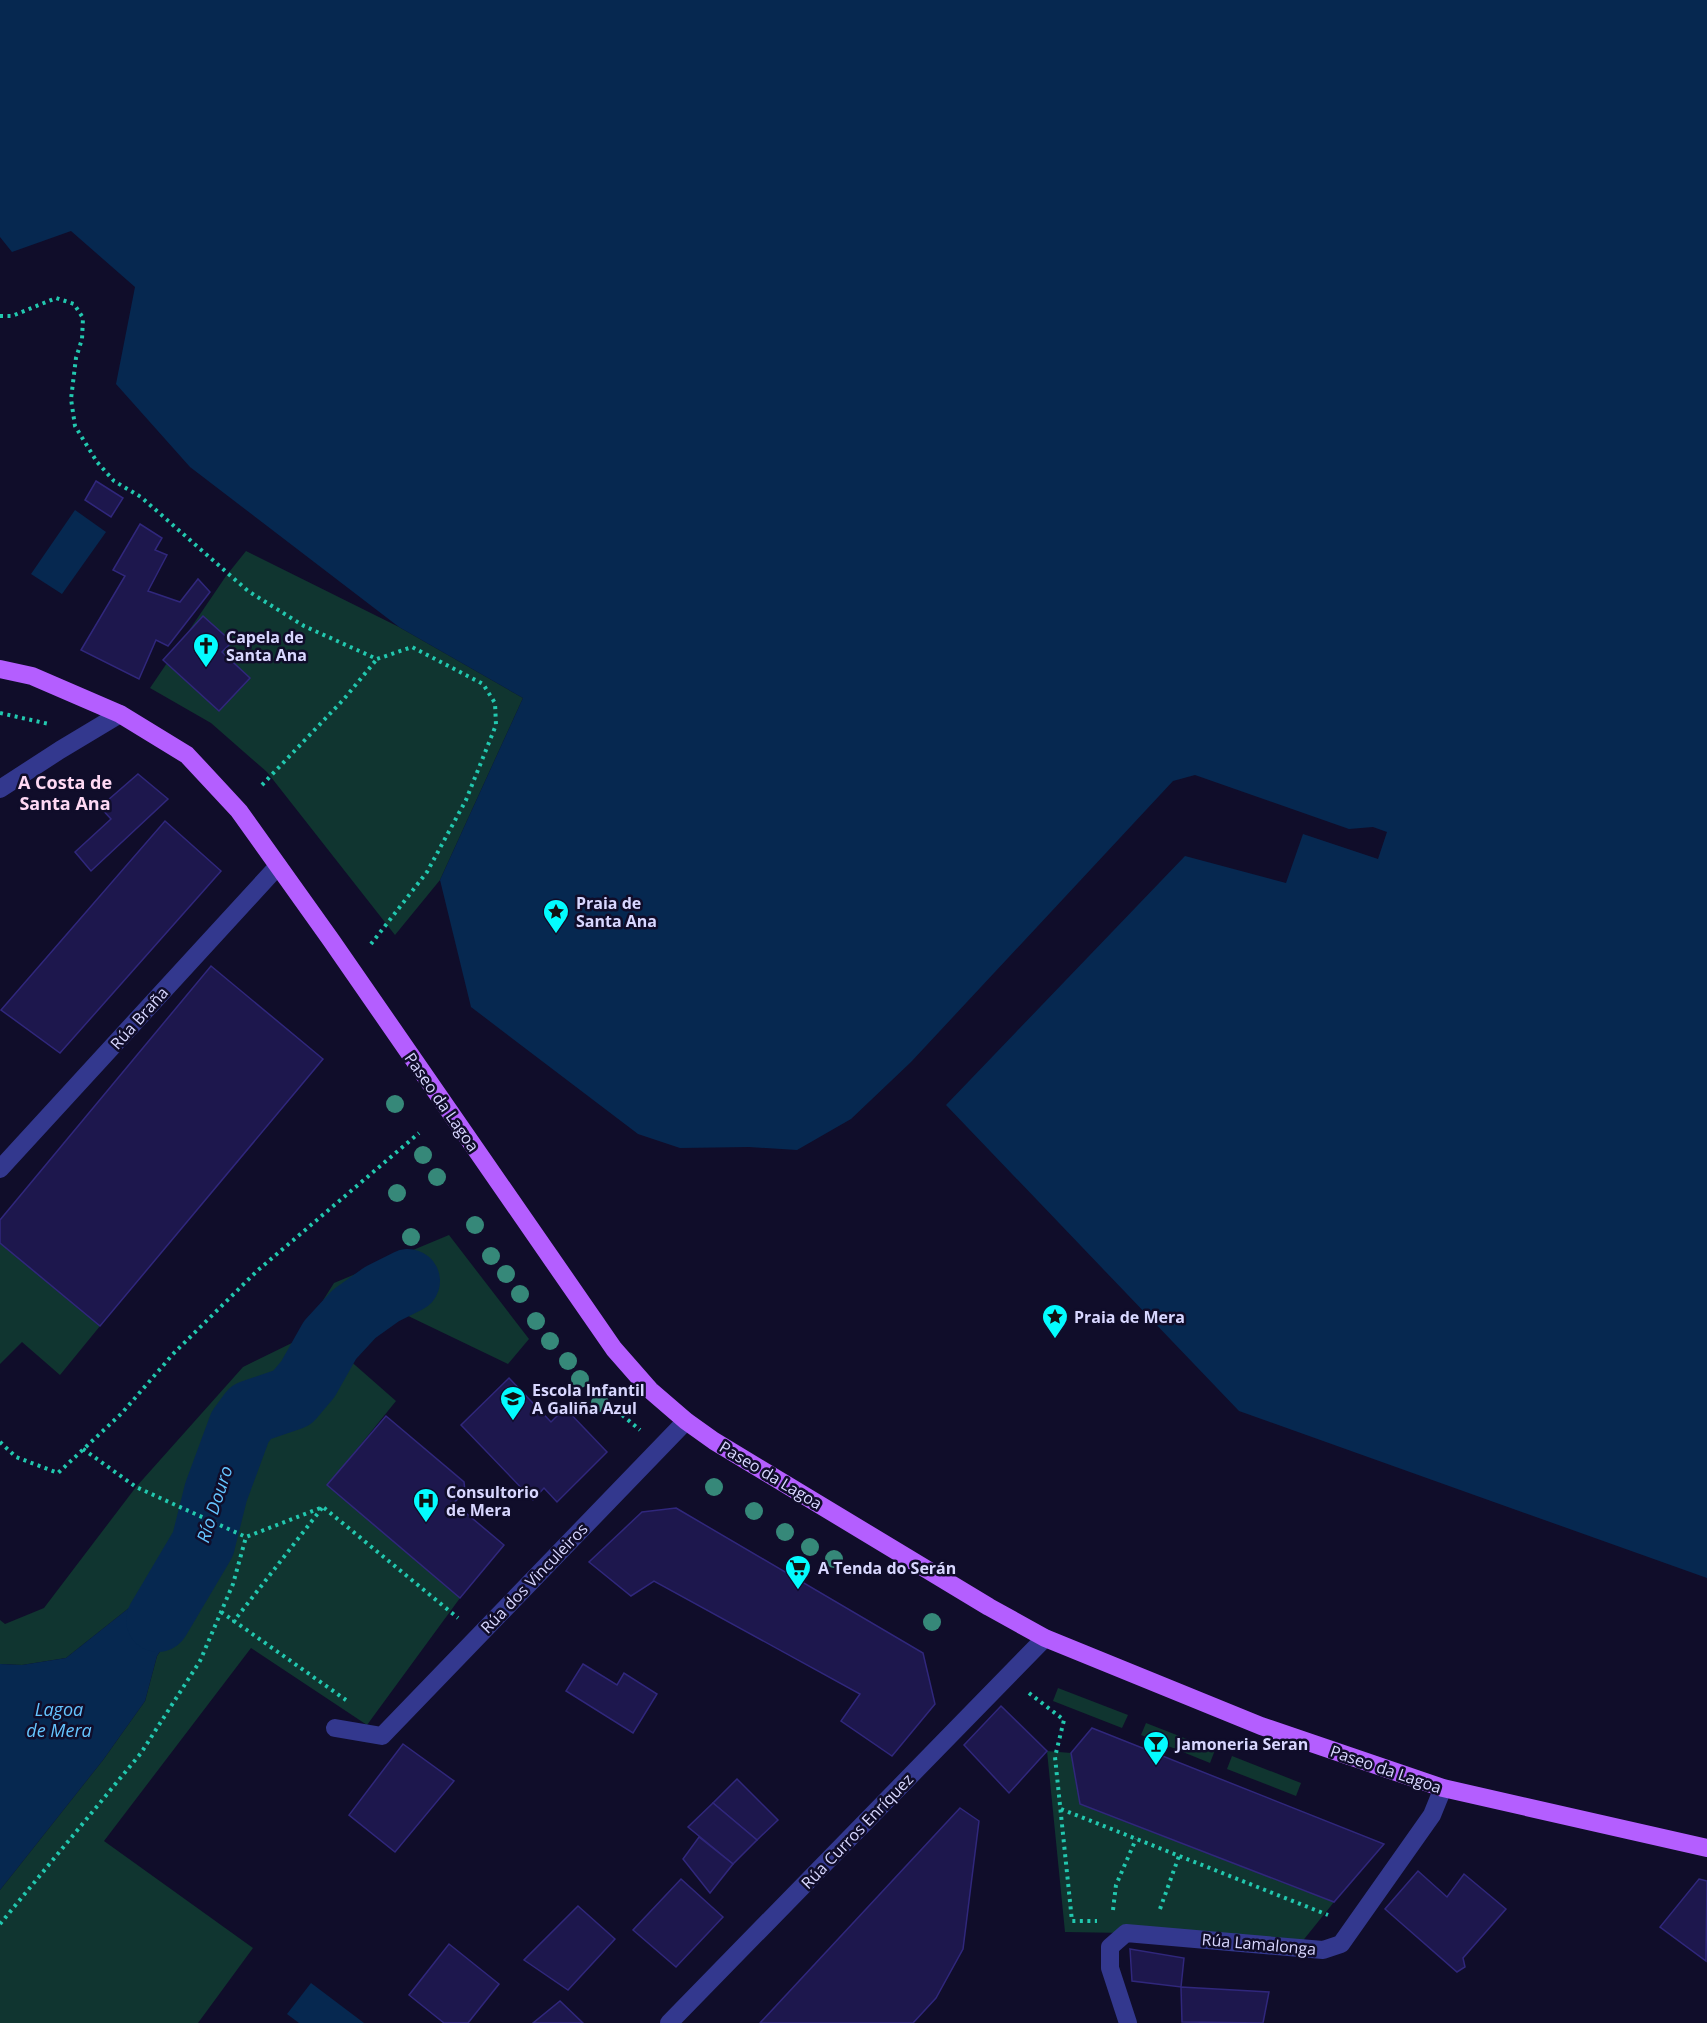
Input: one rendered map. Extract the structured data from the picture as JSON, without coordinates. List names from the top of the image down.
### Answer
{
  "streets": {
    "main road": ["Paseo da Lagoa"],
    "street": [
      "Rúa Braña",
      "Rúa dos Vinculeiros",
      "Rúa Curros Enríquez",
      "Rúa Lamalonga"
    ]
  },
  "crossings": [
    ["Rúa Braña", "Paseo da Lagoa"],
    ["Paseo da Lagoa", "Rúa dos Vinculeiros"],
    ["Paseo da Lagoa", "Rúa Curros Enríquez"],
    ["Paseo da Lagoa", "Rúa Lamalonga"]
  ],
  "districts": ["A Costa de Santa Ana"],
  "water": ["Río Douro", "Lagoa de Mera"],
  "places": {
    "church": ["Capela de Santa Ana"],
    "place": ["Praia de Santa Ana", "Praia de Mera"],
    "school or university": ["Escola Infantil A Galiña Azul"],
    "hospital": ["Consultorio de Mera"],
    "supermarket": ["A Tenda do Serán"],
    "bar": ["Jamoneria Seran"]
  }
}
